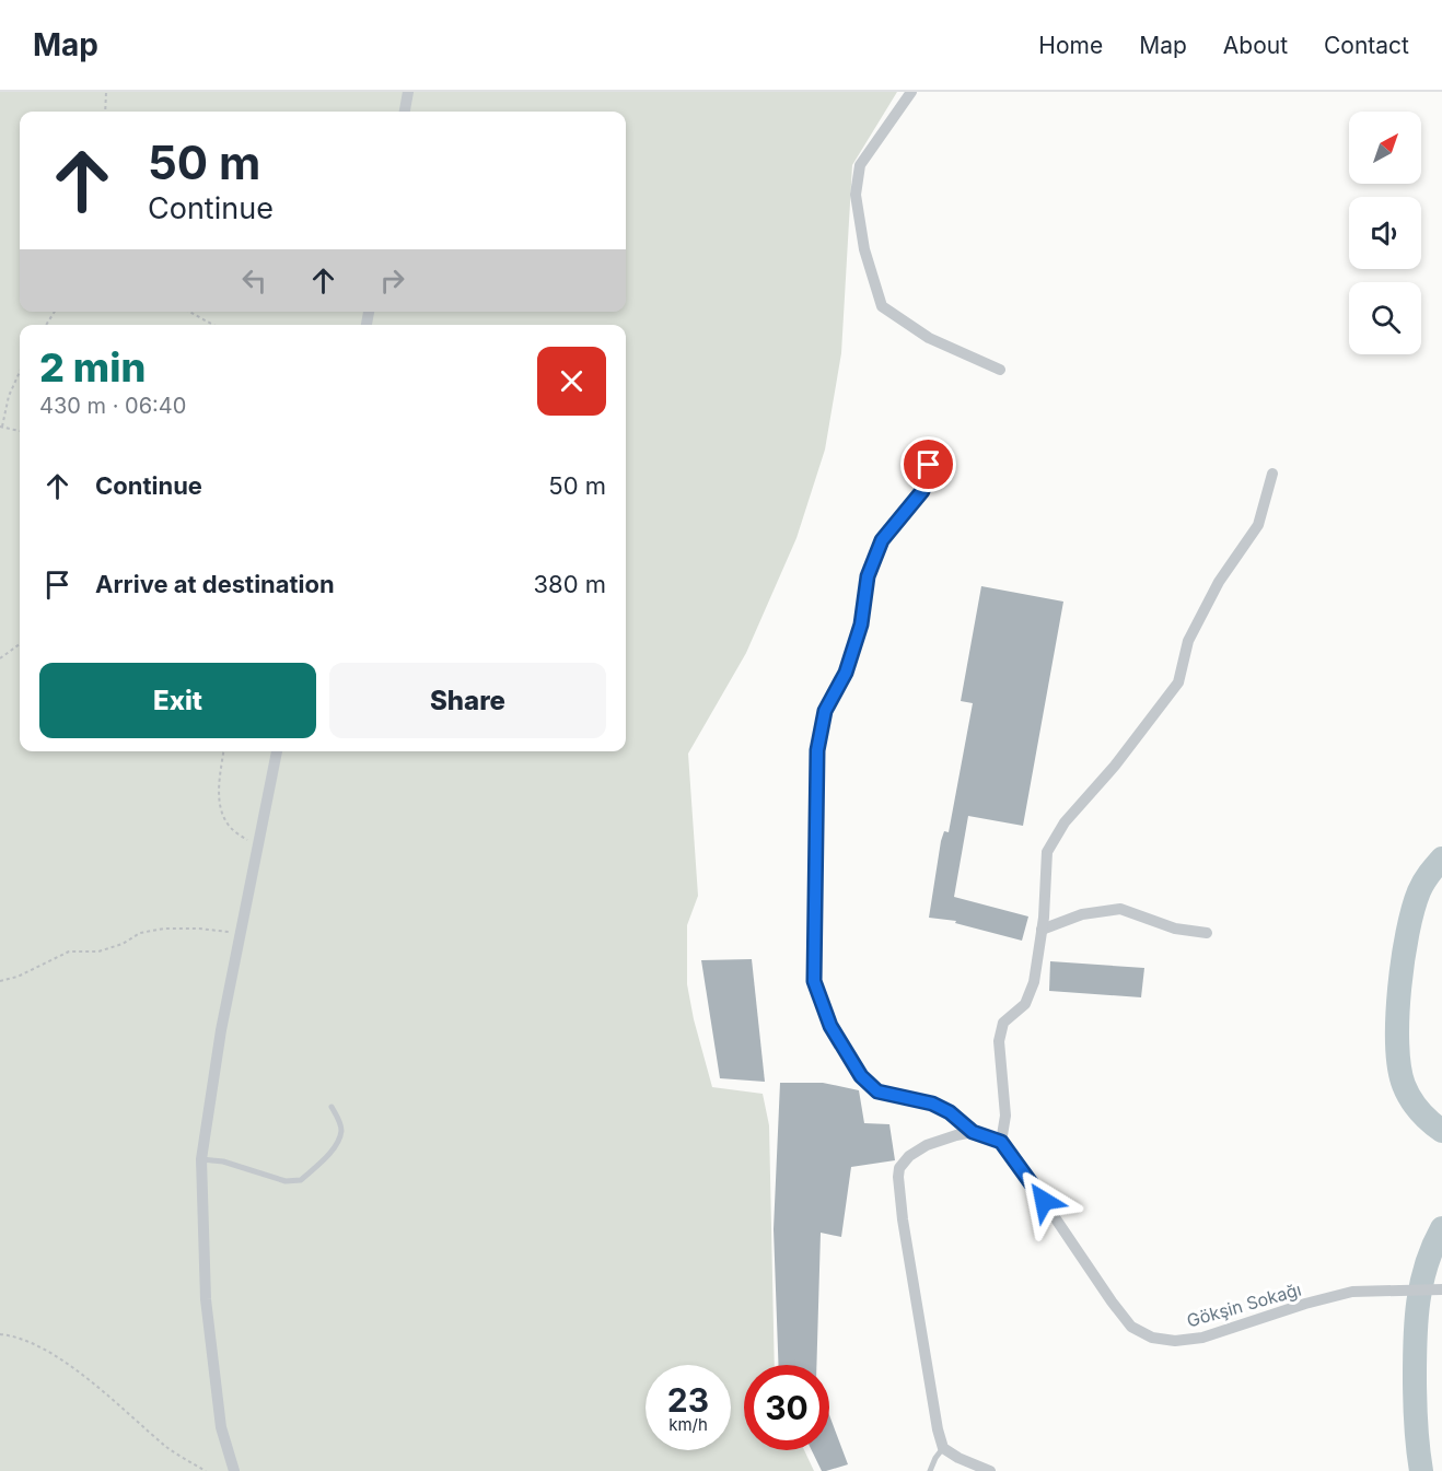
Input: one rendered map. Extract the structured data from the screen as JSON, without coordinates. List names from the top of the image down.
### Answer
{
  "streets": {
    "street": ["Gökşin Sokağı"]
  },
  "north": "top right",
  "page": {
    "header": "Map",
    "nav": [
      "Home",
      "Map",
      "About",
      "Contact"
    ],
    "turn": ["50 m", "Continue"],
    "heading": ["2 min", "430 m · 06:40"],
    "list": [
      {
        "name": "Continue",
        "value": "50 m"
      },
      {
        "name": "Arrive at destination",
        "value": "380 m"
      }
    ],
    "buttons": ["Exit", "Share"],
    "speed": "23 km/h",
    "limit": "30"
  }
}
